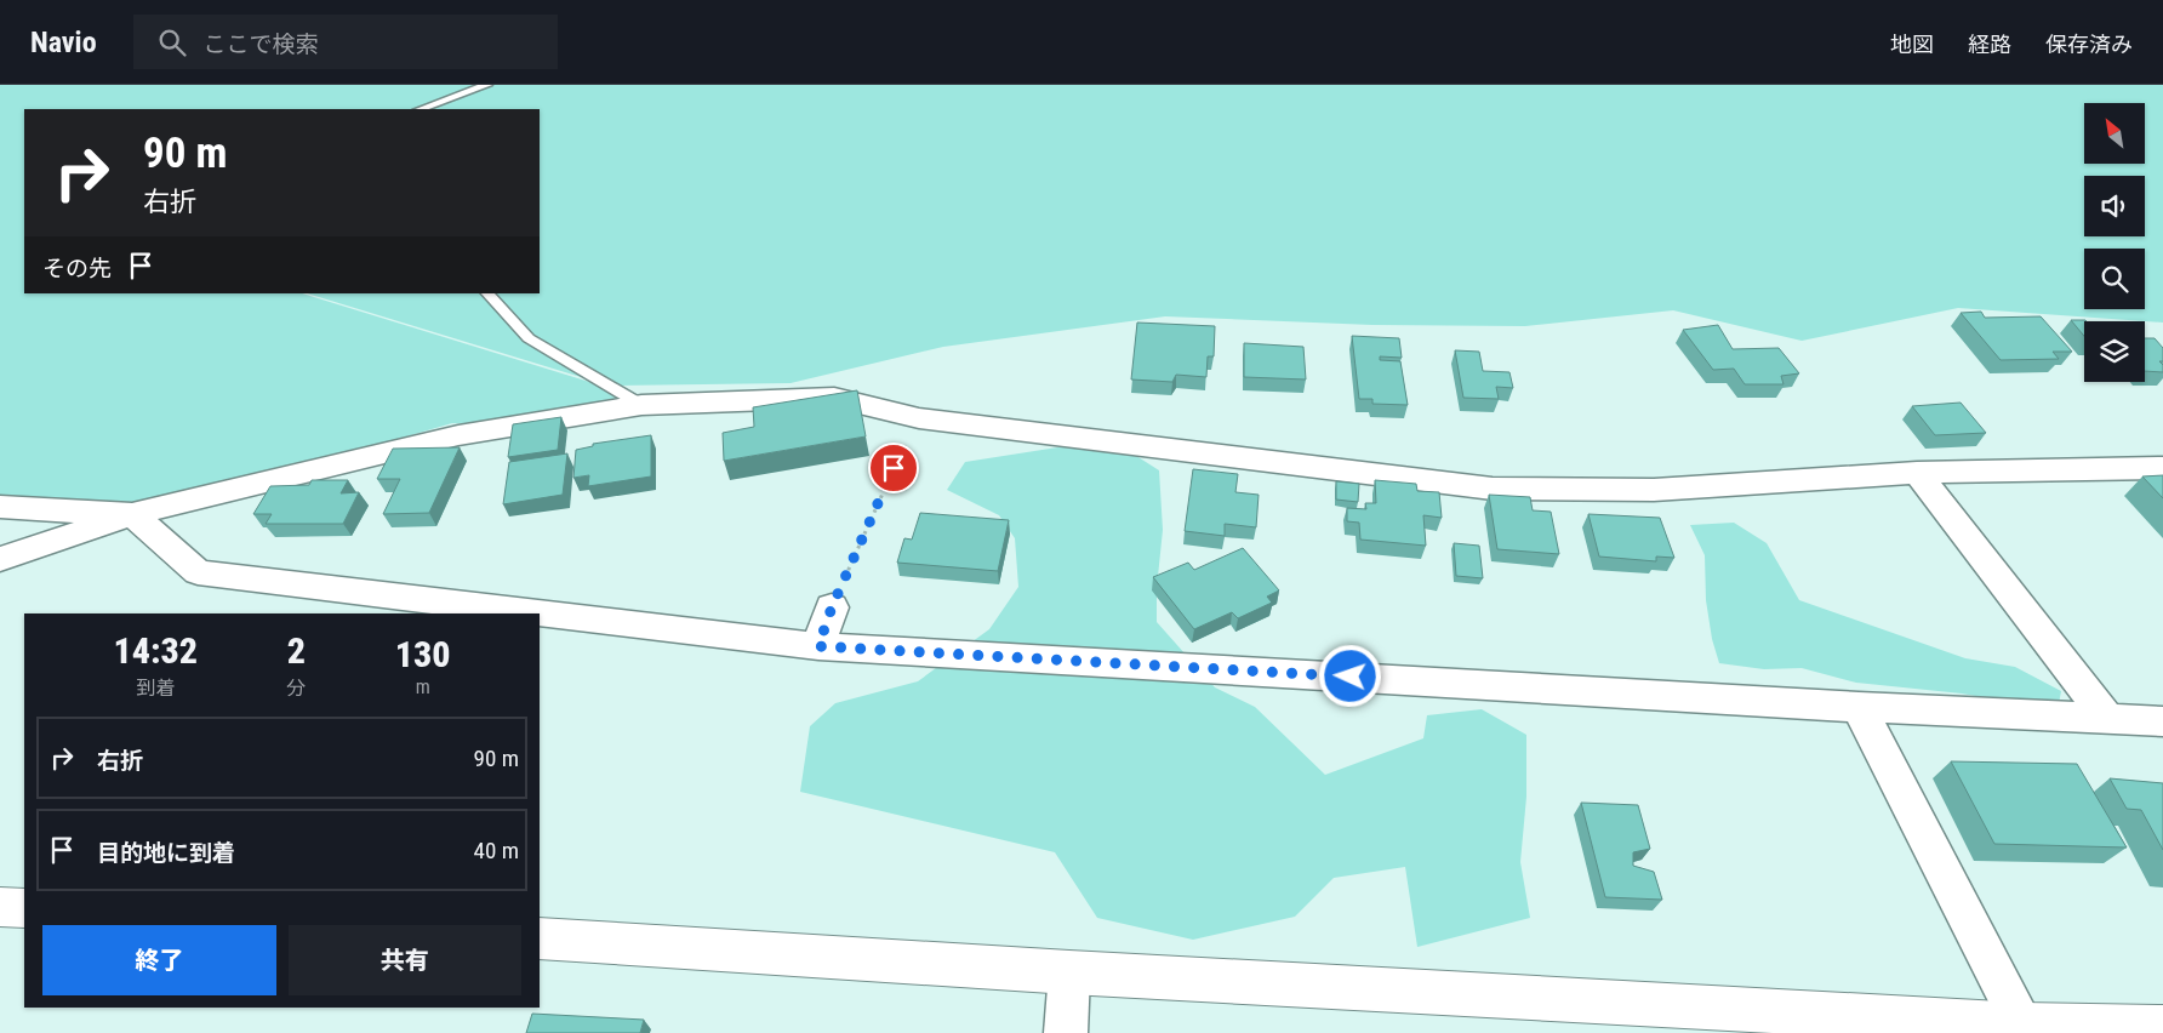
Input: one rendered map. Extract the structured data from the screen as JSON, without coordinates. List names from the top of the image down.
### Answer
{
  "north": "top left",
  "page": {
    "header": "Navio",
    "search": "ここで検索",
    "nav": ["地図", "経路", "保存済み"],
    "turn": ["90 m", "右折"],
    "then": "その先",
    "eta": [
      "14:32",
      "到着",
      "2",
      "分",
      "130",
      "m"
    ],
    "list": [
      {
        "name": "右折",
        "value": "90 m"
      },
      {
        "name": "目的地に到着",
        "value": "40 m"
      }
    ],
    "buttons": ["終了", "共有"]
  }
}
